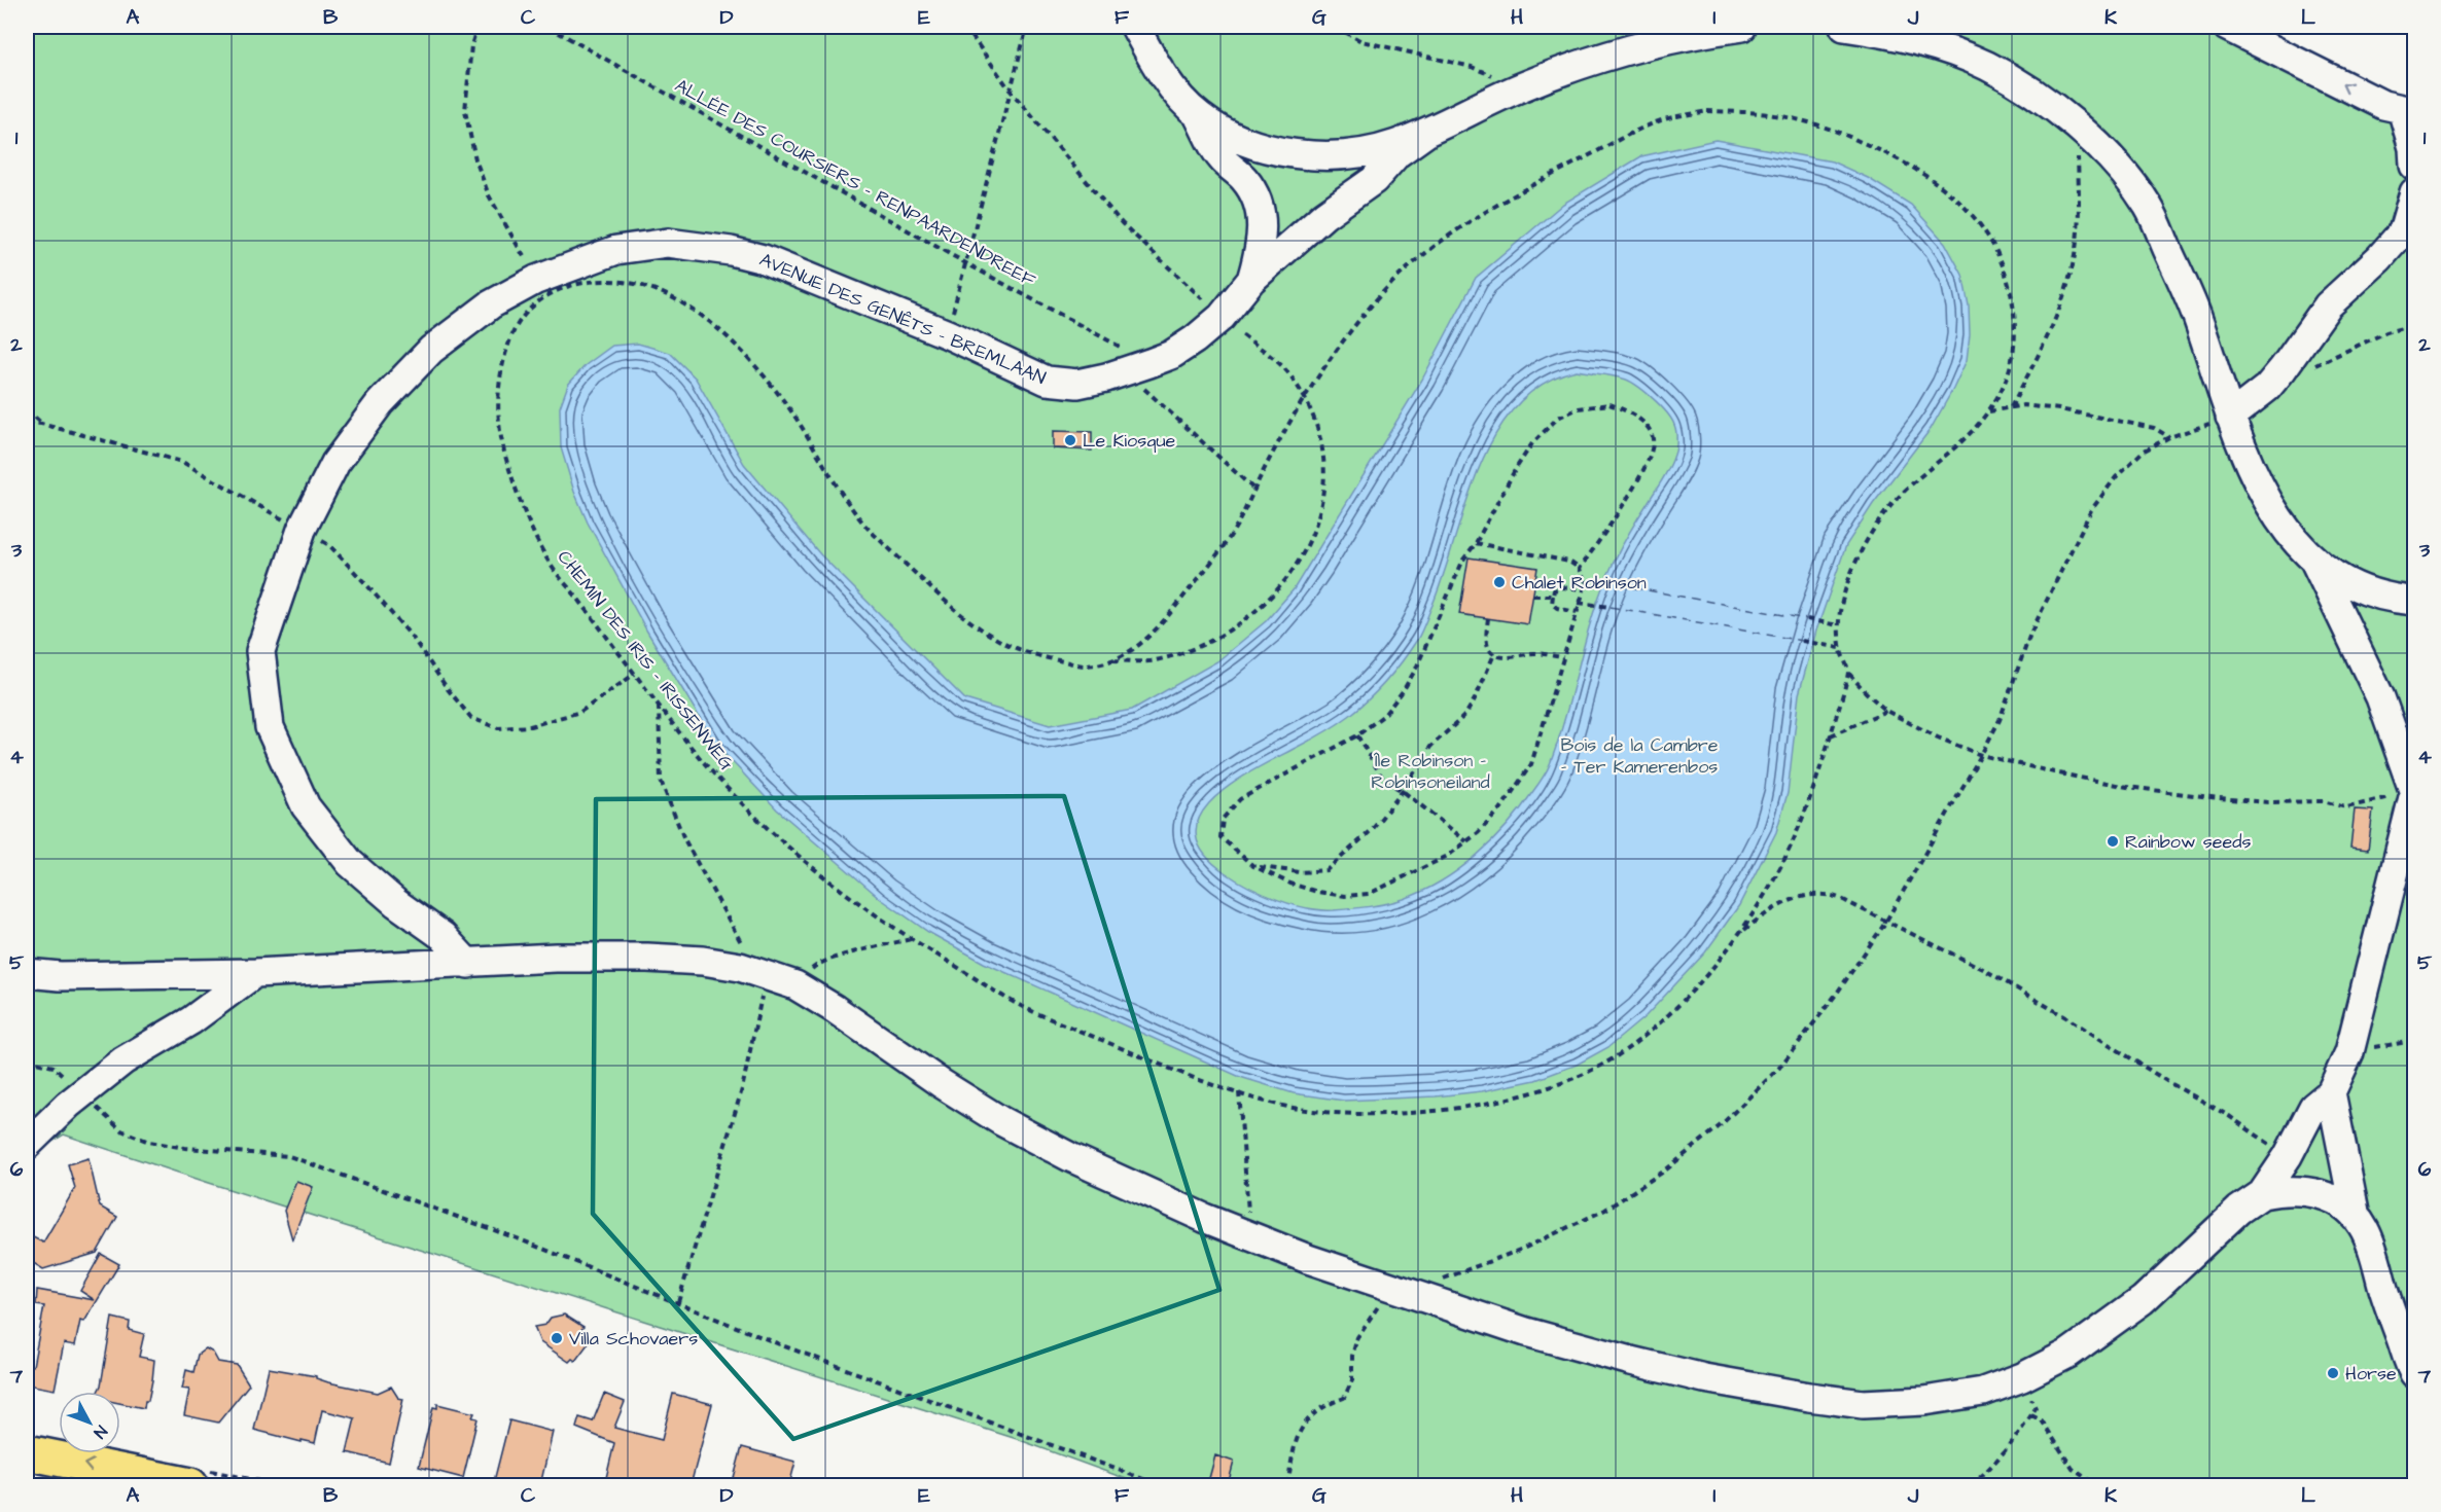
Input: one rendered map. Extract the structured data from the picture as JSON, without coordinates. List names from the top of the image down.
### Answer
{
  "streets": {
    "street": ["AVENUE DES GENÊTS - BREMLAAN"],
    "path": ["ALLÉE DES COURSIERS - RENPAARDENDREEF", "CHEMIN DES IRIS - IRISSENWEG"]
  },
  "crossings": [
    ["ALLÉE DES COURSIERS - RENPAARDENDREEF", "AVENUE DES GENÊTS - BREMLAAN"],
    ["ALLÉE DES COURSIERS - RENPAARDENDREEF", "CHEMIN DES IRIS - IRISSENWEG"],
    ["AVENUE DES GENÊTS - BREMLAAN", "CHEMIN DES IRIS - IRISSENWEG"]
  ],
  "parks": ["Bois de la Cambre - Ter Kamerenbos", "Île Robinson - Robinsoneiland"],
  "places": [
    "Le Kiosque",
    "Chalet Robinson",
    "Rainbow seeds",
    "Villa Schovaers",
    "Horse"
  ],
  "north": "bottom right",
  "grid": {
    "columns": [
      "A",
      "B",
      "C",
      "D",
      "E",
      "F",
      "G",
      "H",
      "I",
      "J",
      "K",
      "L"
    ],
    "rows": [
      "1",
      "2",
      "3",
      "4",
      "5",
      "6",
      "7"
    ]
  }
}
